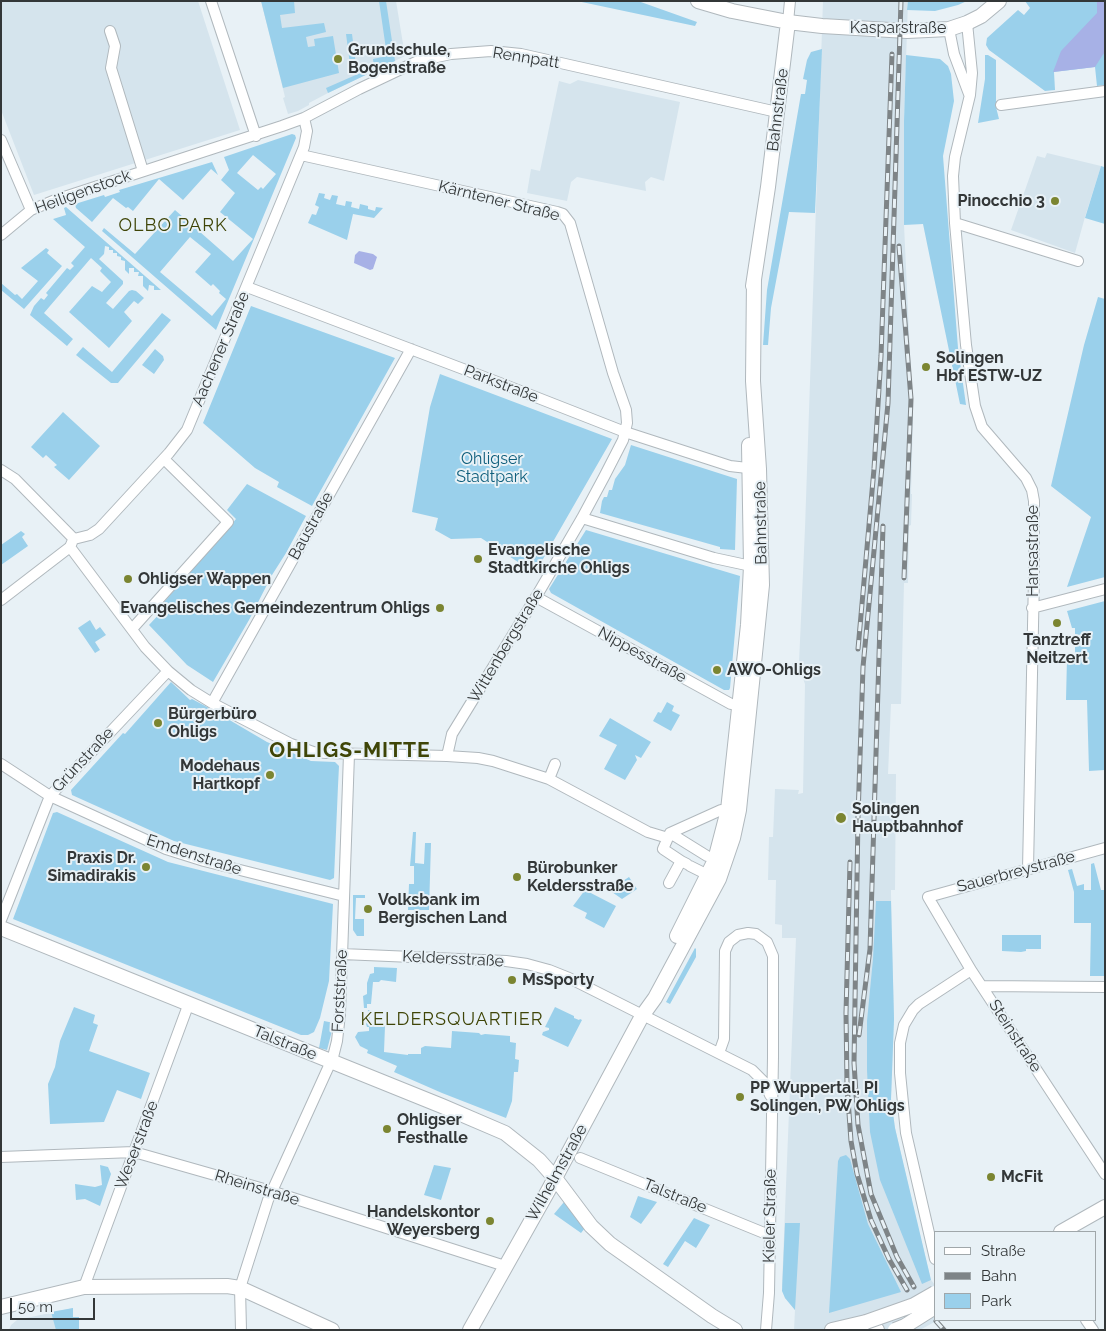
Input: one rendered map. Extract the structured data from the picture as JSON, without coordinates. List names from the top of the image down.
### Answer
{
  "streets": {
    "street": [
      "Kasparstraße",
      "Rennpatt",
      "Bahnstraße",
      "Heiligenstock",
      "Kärntener Straße",
      "Aachener Straße",
      "Parkstraße",
      "Baustraße",
      "Hansastraße",
      "Wittenbergstraße",
      "Nippesstraße",
      "Grünstraße",
      "Emdenstraße",
      "Sauerbreystraße",
      "Keldersstraße",
      "Forststraße",
      "Steinstraße",
      "Talstraße",
      "Weserstraße",
      "Wilhelmstraße",
      "Rheinstraße",
      "Kieler Straße"
    ]
  },
  "crossings": [
    ["Kasparstraße", "Bahnstraße"],
    ["Kasparstraße", "Hansastraße"],
    ["Rennpatt", "Bahnstraße"],
    ["Rennpatt", "Heiligenstock"],
    ["Rennpatt", "Aachener Straße"],
    ["Bahnstraße", "Parkstraße"],
    ["Bahnstraße", "Nippesstraße"],
    ["Bahnstraße", "Wilhelmstraße"],
    ["Kärntener Straße", "Aachener Straße"],
    ["Kärntener Straße", "Parkstraße"],
    ["Kärntener Straße", "Wittenbergstraße"],
    ["Aachener Straße", "Parkstraße"],
    ["Parkstraße", "Baustraße"],
    ["Parkstraße", "Wittenbergstraße"],
    ["Hansastraße", "Sauerbreystraße"],
    ["Wittenbergstraße", "Nippesstraße"],
    ["Grünstraße", "Emdenstraße"],
    ["Emdenstraße", "Forststraße"],
    ["Sauerbreystraße", "Steinstraße"],
    ["Keldersstraße", "Forststraße"],
    ["Keldersstraße", "Wilhelmstraße"],
    ["Keldersstraße", "Kieler Straße"],
    ["Forststraße", "Talstraße"],
    ["Forststraße", "Rheinstraße"],
    ["Talstraße", "Weserstraße"],
    ["Talstraße", "Wilhelmstraße"],
    ["Talstraße", "Kieler Straße"],
    ["Weserstraße", "Rheinstraße"],
    ["Wilhelmstraße", "Rheinstraße"],
    ["Wilhelmstraße", "Kieler Straße"]
  ],
  "districts": ["OLBO PARK", "OHLIGS-MITTE", "KELDERSQUARTIER"],
  "parks": ["Ohligser Stadtpark"],
  "places": [
    "Grundschule, Bogenstraße",
    "Pinocchio 3",
    "Solingen Hbf ESTW-UZ",
    "Evangelische Stadtkirche Ohligs",
    "Ohligser Wappen",
    "Evangelisches Gemeindezentrum Ohligs",
    "Tanztreff Neitzert",
    "AWO-Ohligs",
    "Bürgerbüro Ohligs",
    "Modehaus Hartkopf",
    "Solingen Hauptbahnhof",
    "Praxis Dr. Simadirakis",
    "Bürobunker Keldersstraße",
    "Volksbank im Bergischen Land",
    "MsSporty",
    "PP Wuppertal, PI Solingen, PW Ohligs",
    "Ohligser Festhalle",
    "McFit",
    "Handelskontor Weyersberg"
  ],
  "legend": ["Straße", "Bahn", "Park"],
  "scale_bar": "50 m"
}
